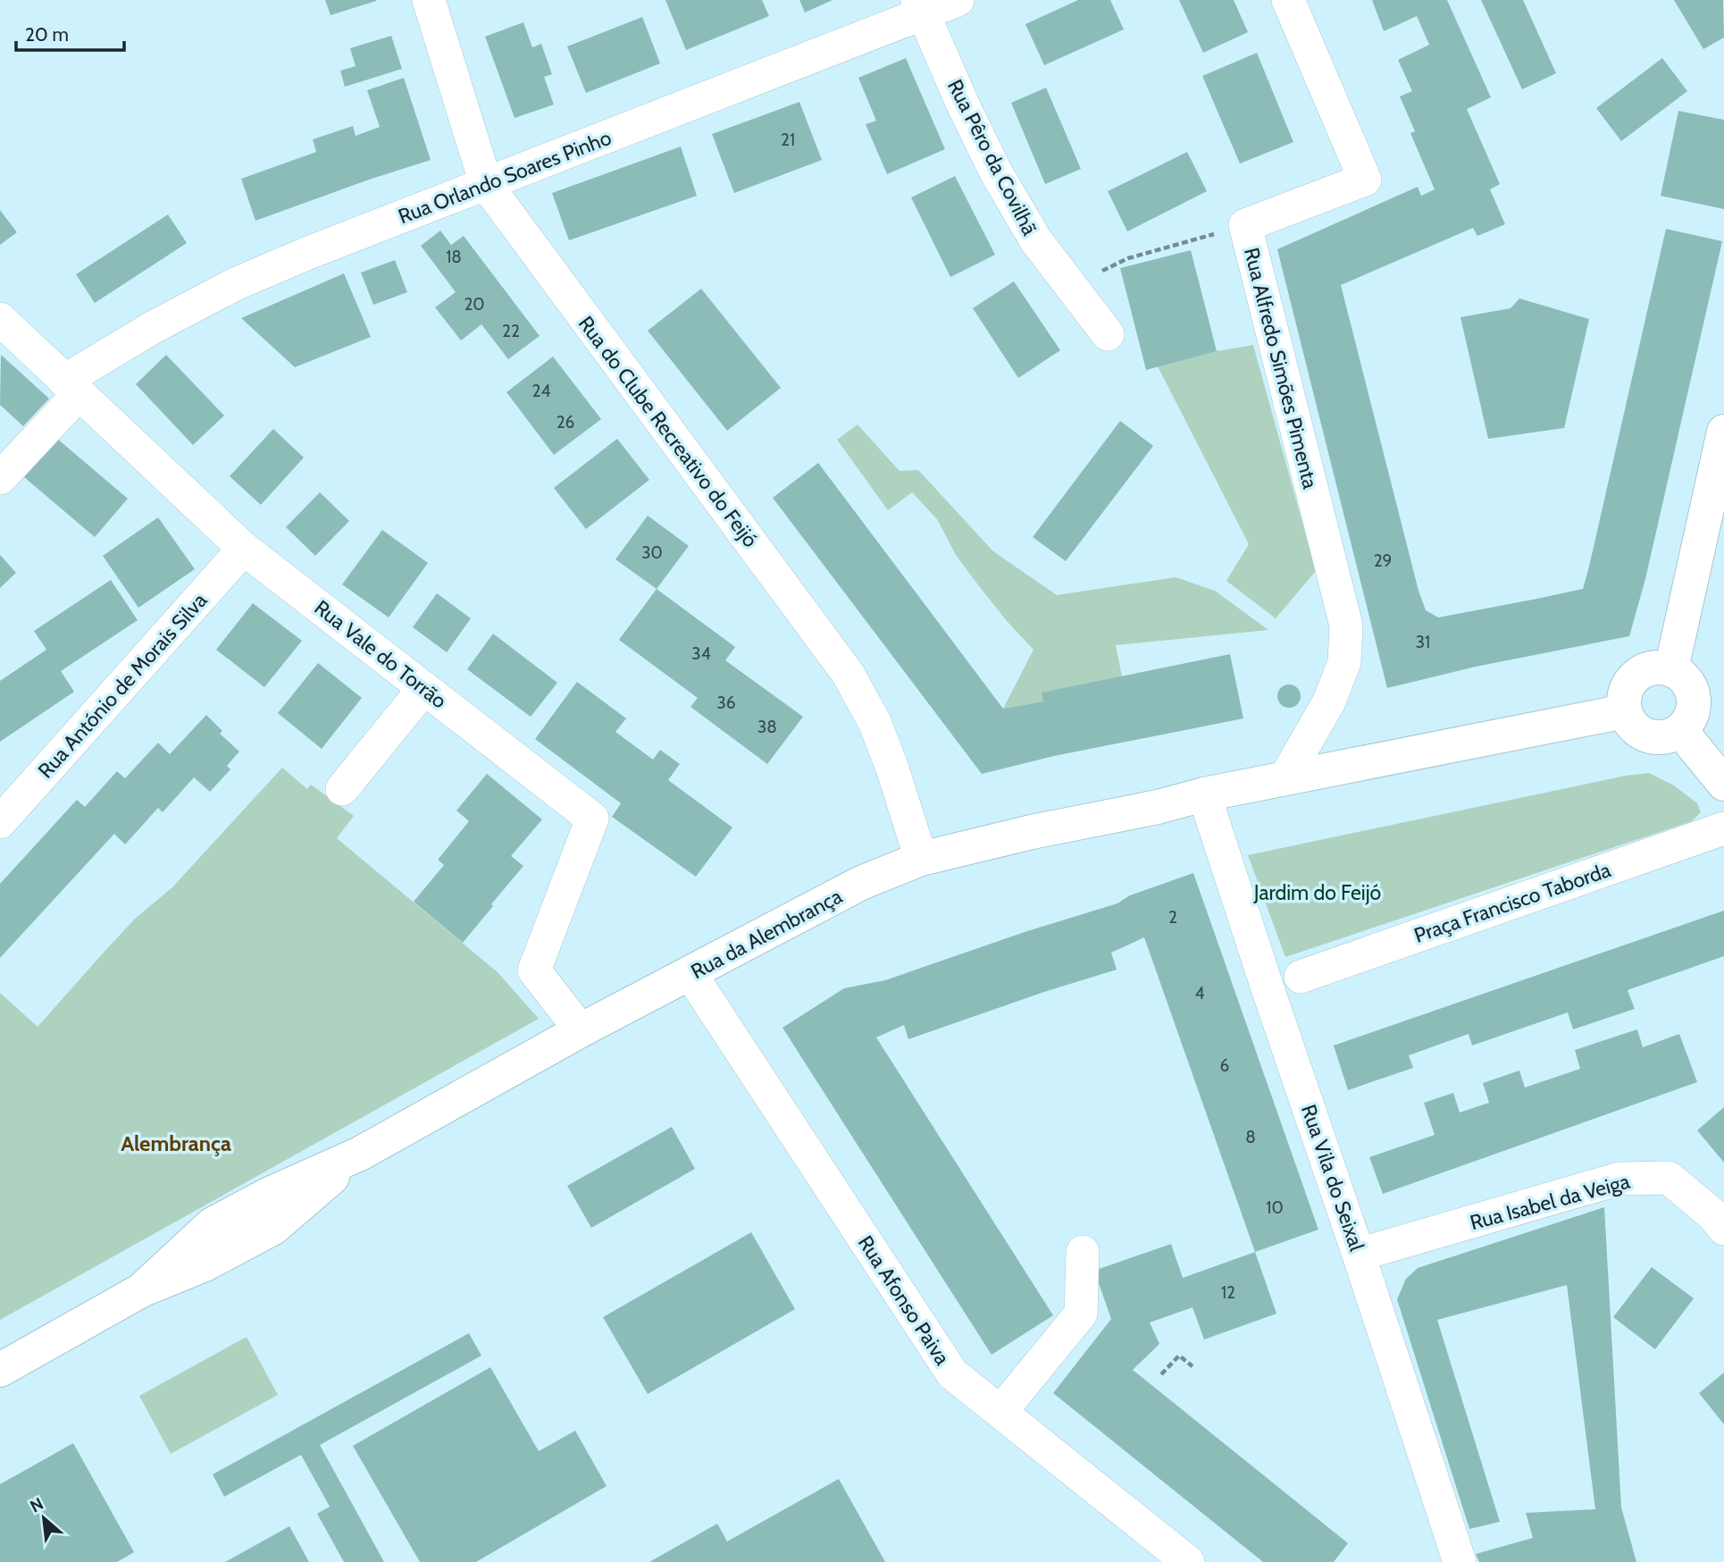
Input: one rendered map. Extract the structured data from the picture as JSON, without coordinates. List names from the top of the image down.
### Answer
{
  "streets": {
    "main road": ["Rua da Alembrança"],
    "street": [
      "Rua Pêro da Covilhã",
      "Rua Orlando Soares Pinho",
      "Rua Alfredo Simões Pimenta",
      "Rua do Clube Recreativo do Feijó",
      "Rua Vale do Torrão",
      "Rua António de Morais Silva",
      "Praça Francisco Taborda",
      "Rua Vila do Seixal",
      "Rua Isabel da Veiga",
      "Rua Afonso Paiva"
    ]
  },
  "crossings": [
    ["Rua Pêro da Covilhã", "Rua Orlando Soares Pinho"],
    ["Rua Orlando Soares Pinho", "Rua do Clube Recreativo do Feijó"],
    ["Rua Orlando Soares Pinho", "Rua Vale do Torrão"],
    ["Rua do Clube Recreativo do Feijó", "Rua da Alembrança"],
    ["Rua Vale do Torrão", "Rua António de Morais Silva"],
    ["Rua Vale do Torrão", "Rua da Alembrança"],
    ["Rua da Alembrança", "Rua Vila do Seixal"],
    ["Rua da Alembrança", "Rua Afonso Paiva"],
    ["Rua Vila do Seixal", "Rua Isabel da Veiga"]
  ],
  "districts": ["Alembrança"],
  "parks": ["Jardim do Feijó"],
  "house_numbers": [
    "21",
    "18",
    "20",
    "22",
    "24",
    "26",
    "30",
    "29",
    "31",
    "34",
    "36",
    "38",
    "2",
    "4",
    "6",
    "8",
    "10",
    "12"
  ],
  "scale_bar": "20 m",
  "north": "top left"
}
